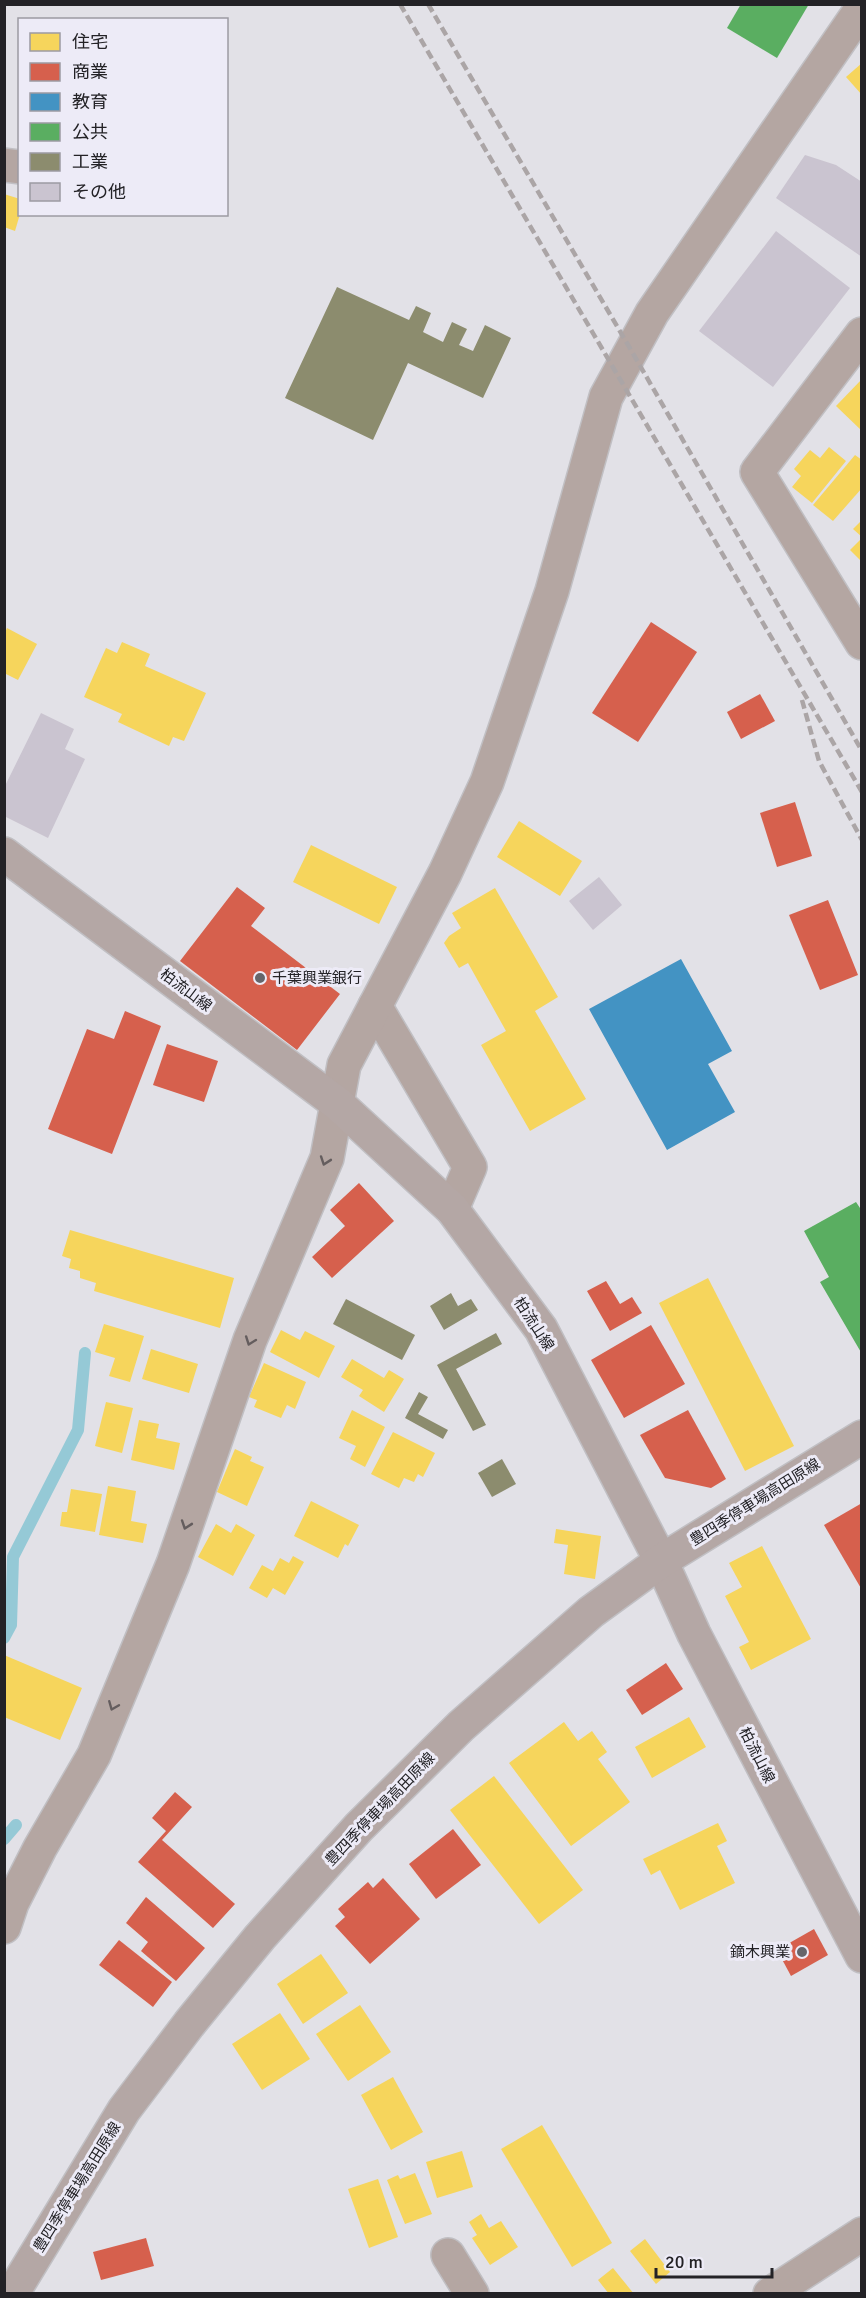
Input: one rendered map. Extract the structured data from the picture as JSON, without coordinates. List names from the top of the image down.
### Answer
{
  "streets": {
    "main road": ["柏流山線", "豊四季停車場高田原線"]
  },
  "crossings": [
    ["柏流山線", "豊四季停車場高田原線"]
  ],
  "places": ["千葉興業銀行", "鏑木興業"],
  "legend": [
    "住宅",
    "商業",
    "教育",
    "公共",
    "工業",
    "その他"
  ],
  "scale_bar": "20 m"
}
